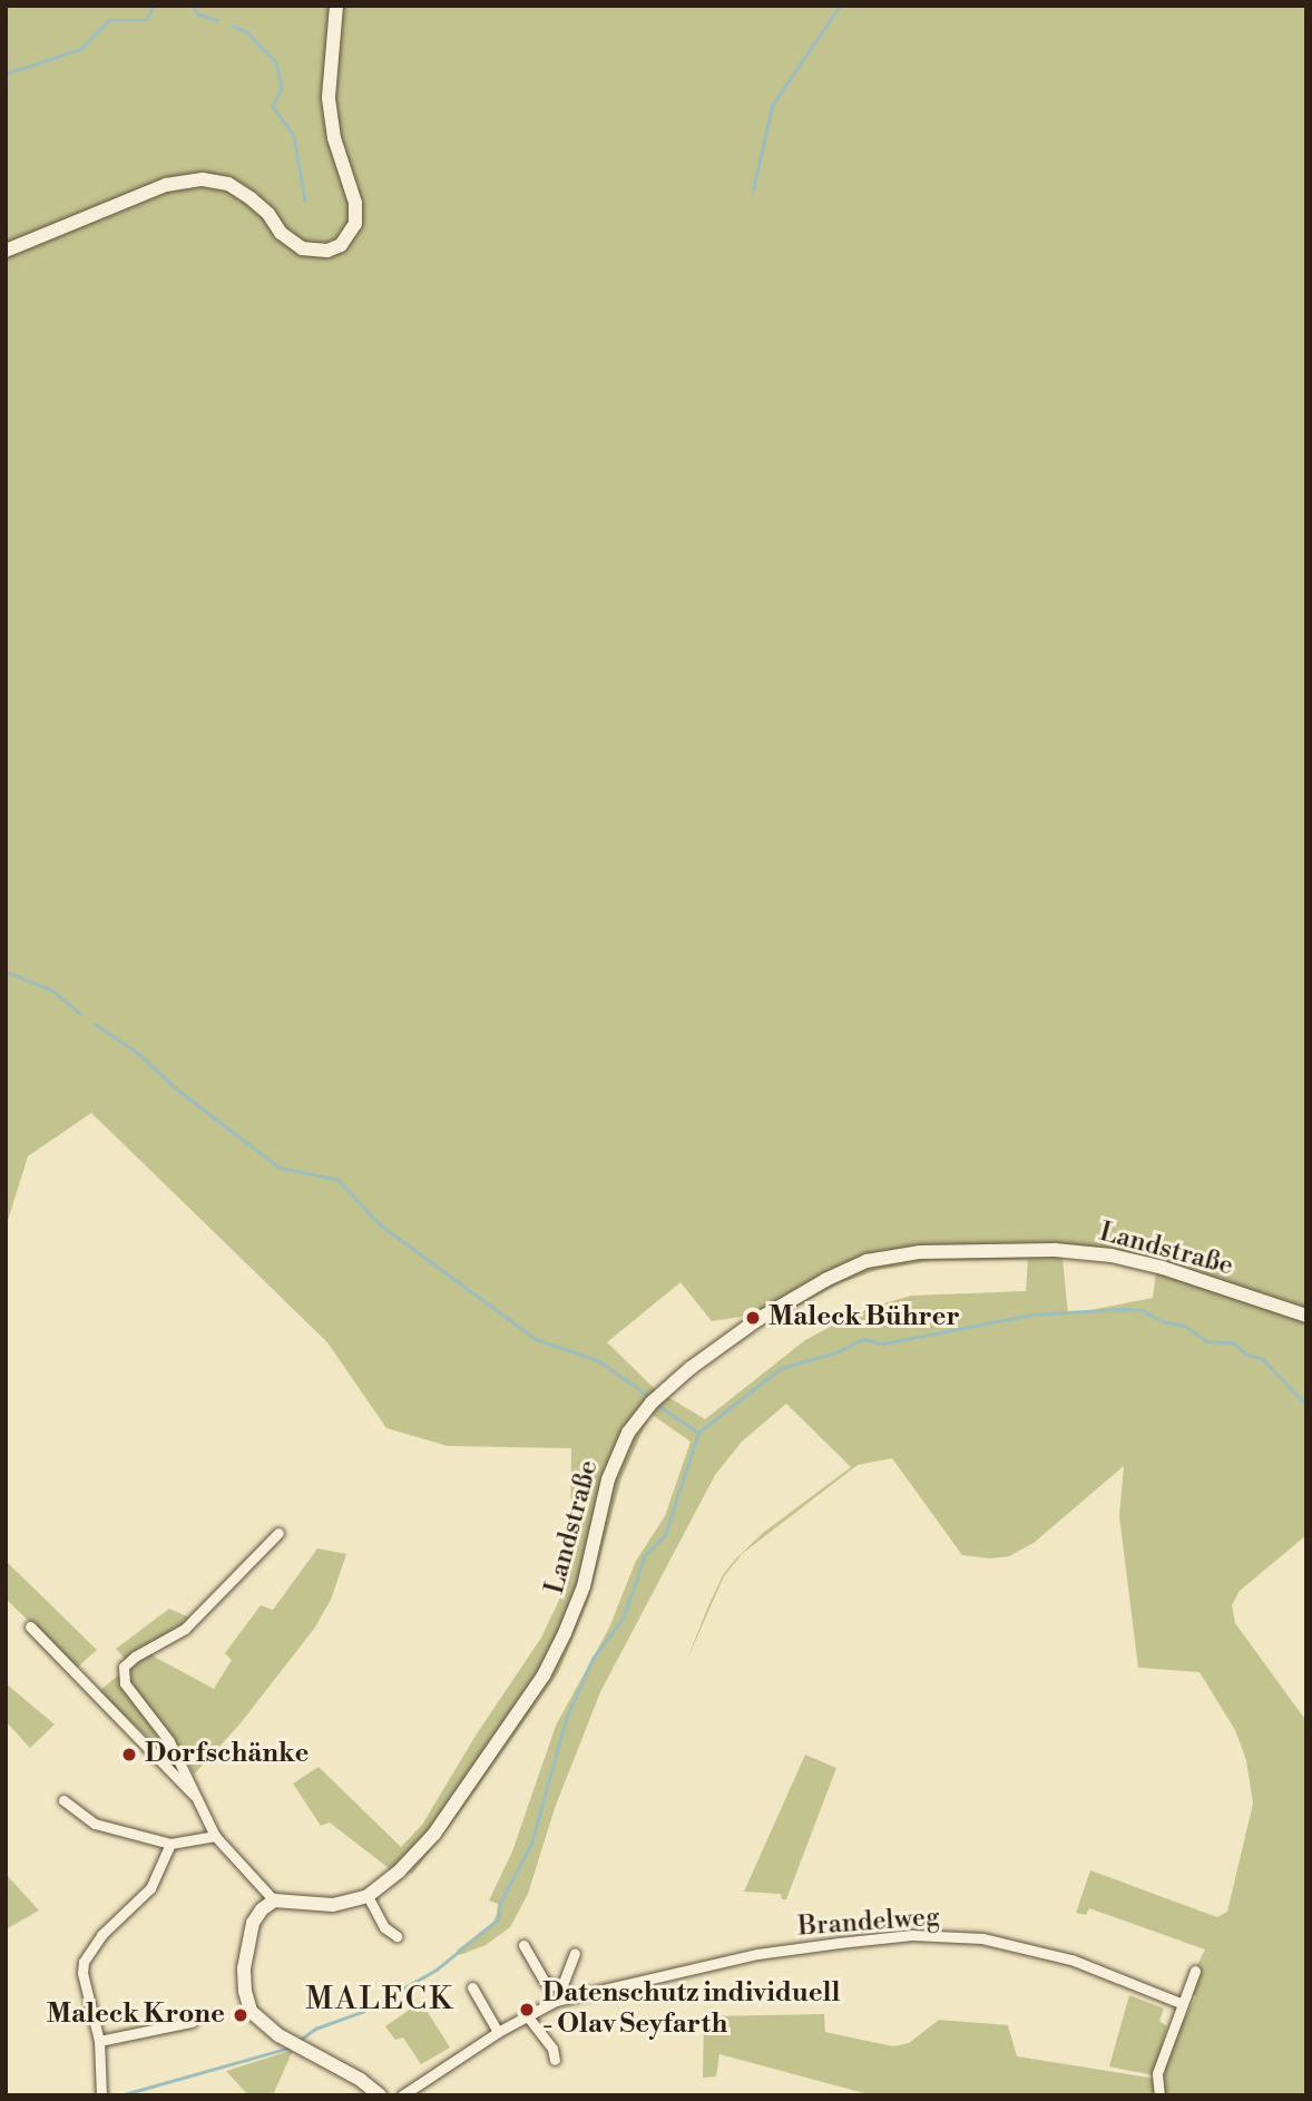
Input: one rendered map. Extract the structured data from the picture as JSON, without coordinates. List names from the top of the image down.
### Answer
{
  "streets": {
    "street": ["Landstraße", "Brandelweg"]
  },
  "districts": ["MALECK"],
  "places": [
    "Maleck Bührer",
    "Dorfschänke",
    "Datenschutz individuell - Olav Seyfarth",
    "Maleck Krone"
  ]
}
